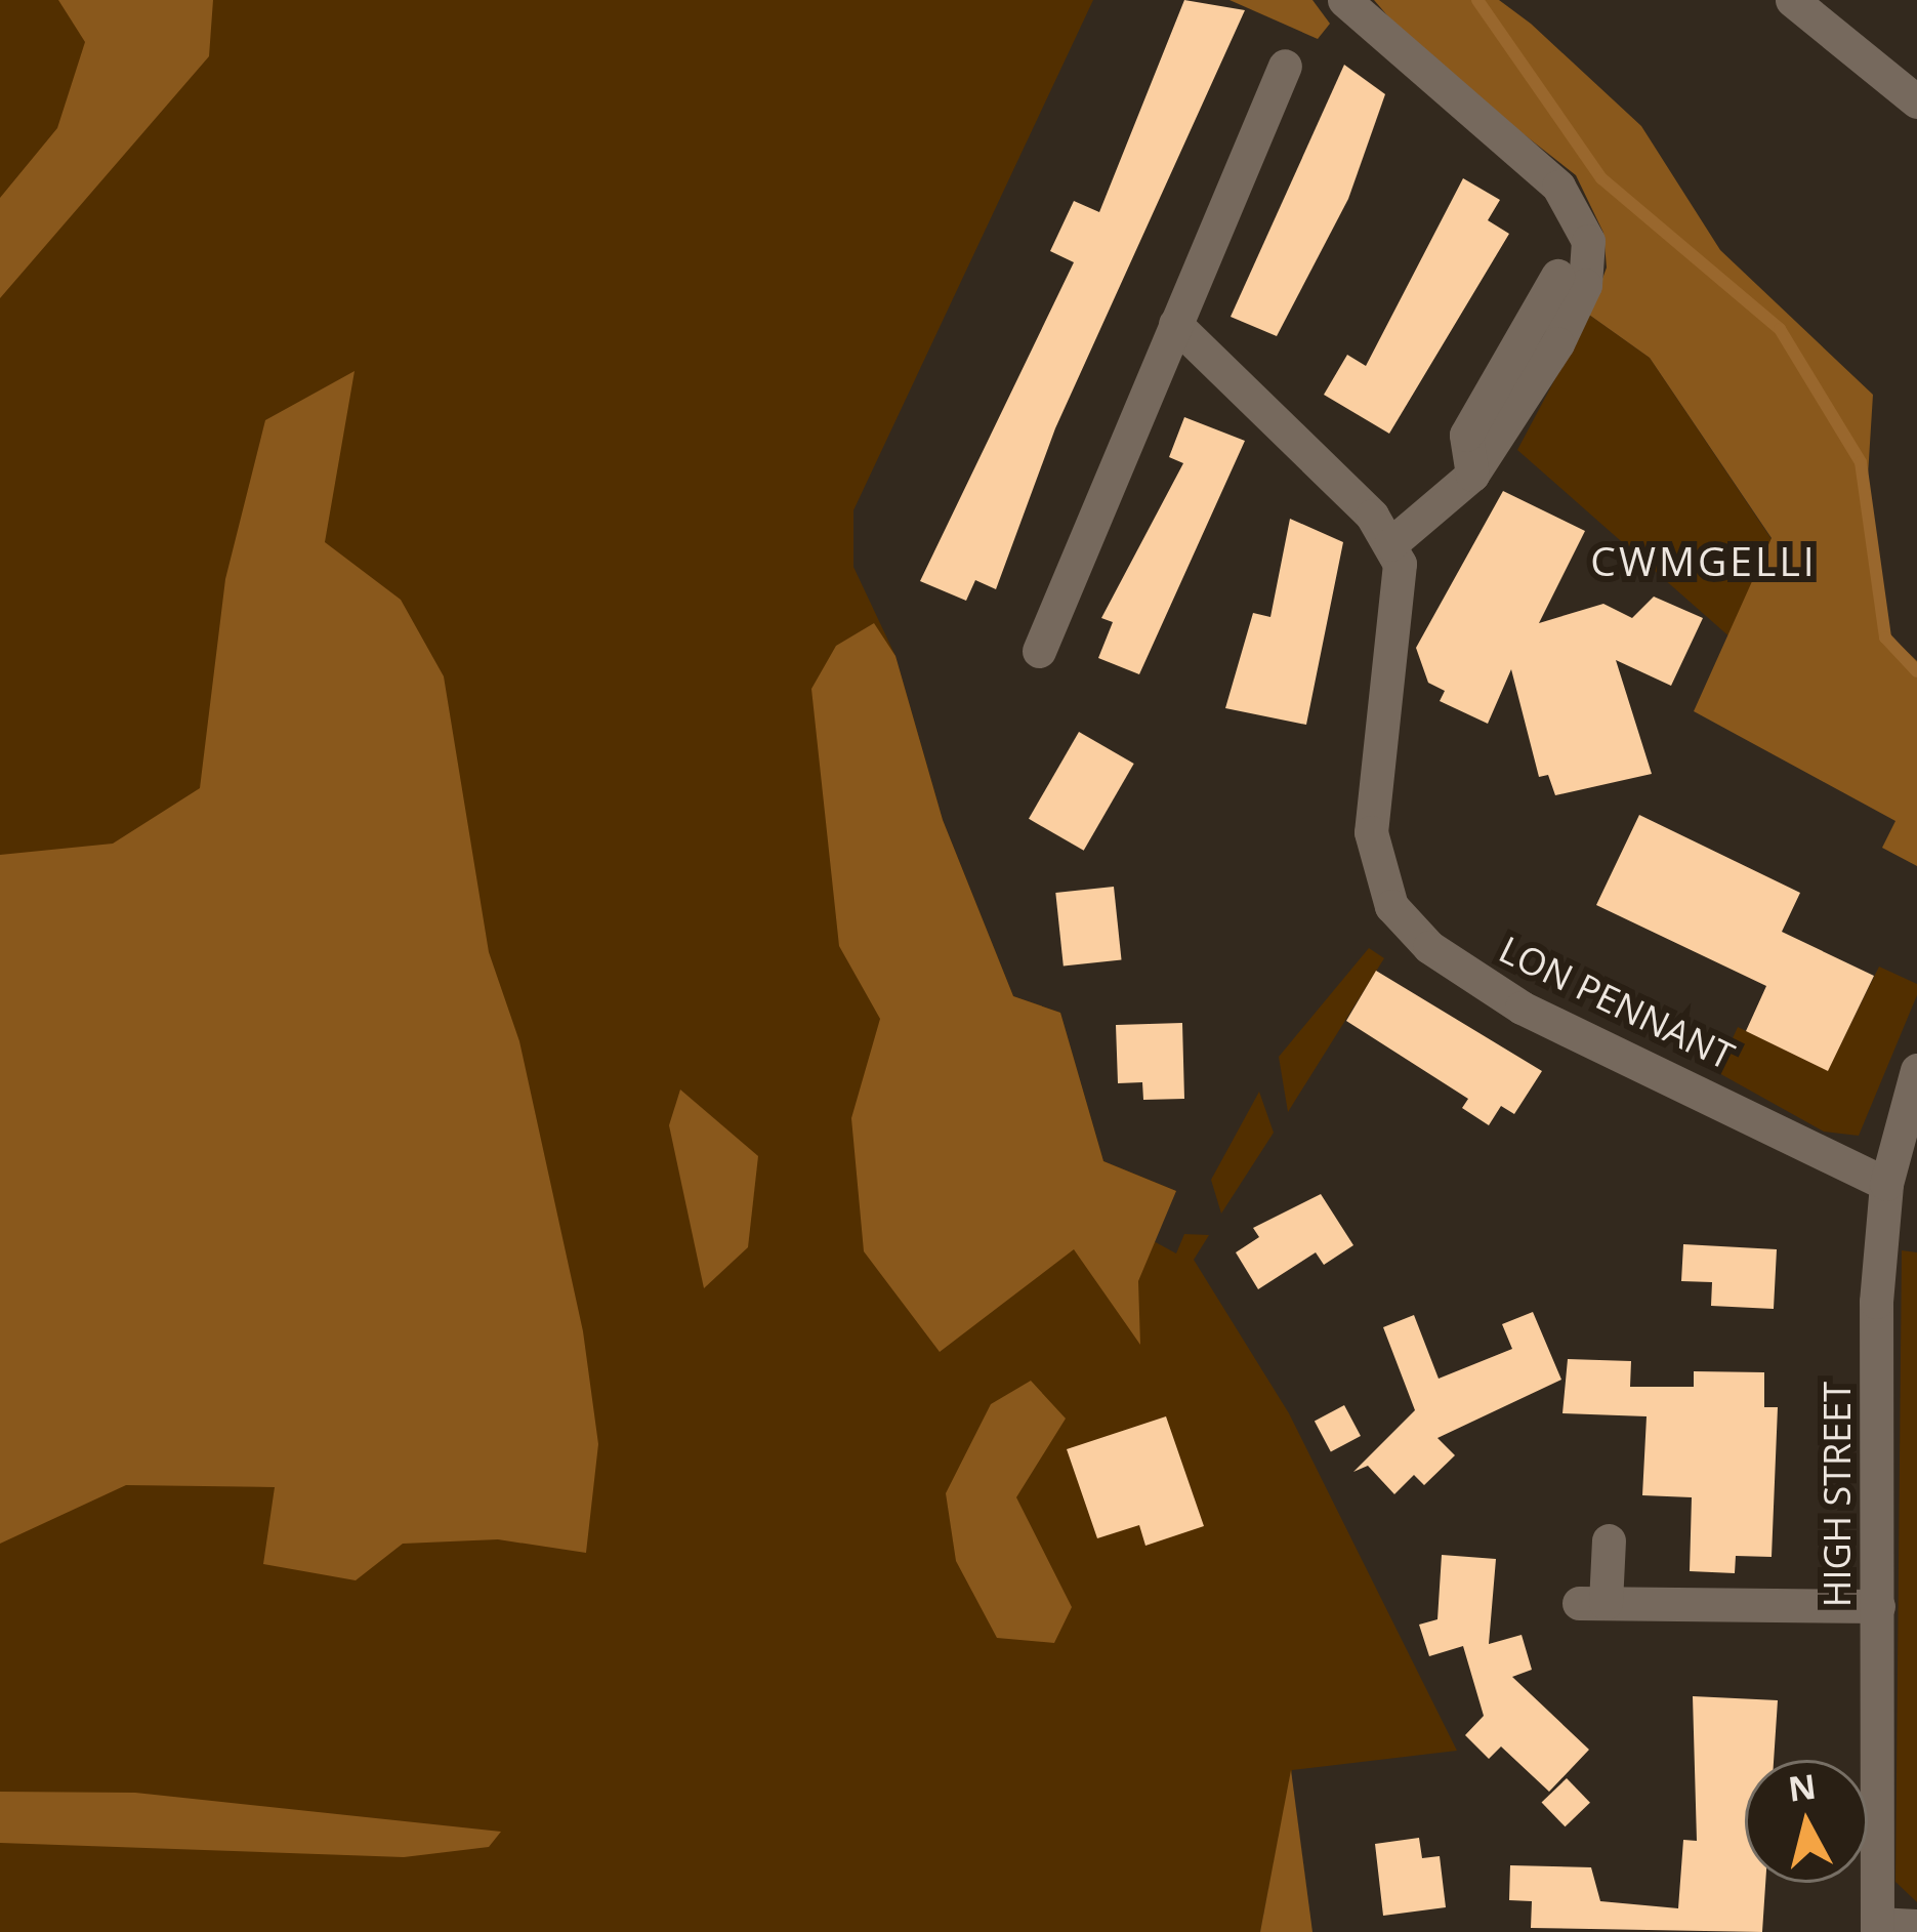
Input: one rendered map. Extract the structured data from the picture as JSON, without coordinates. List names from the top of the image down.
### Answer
{
  "streets": {
    "street": ["LON PENNANT", "HIGH STREET"]
  },
  "crossings": [
    ["LON PENNANT", "HIGH STREET"]
  ],
  "districts": ["CWMGELLI"],
  "north": "top"
}
